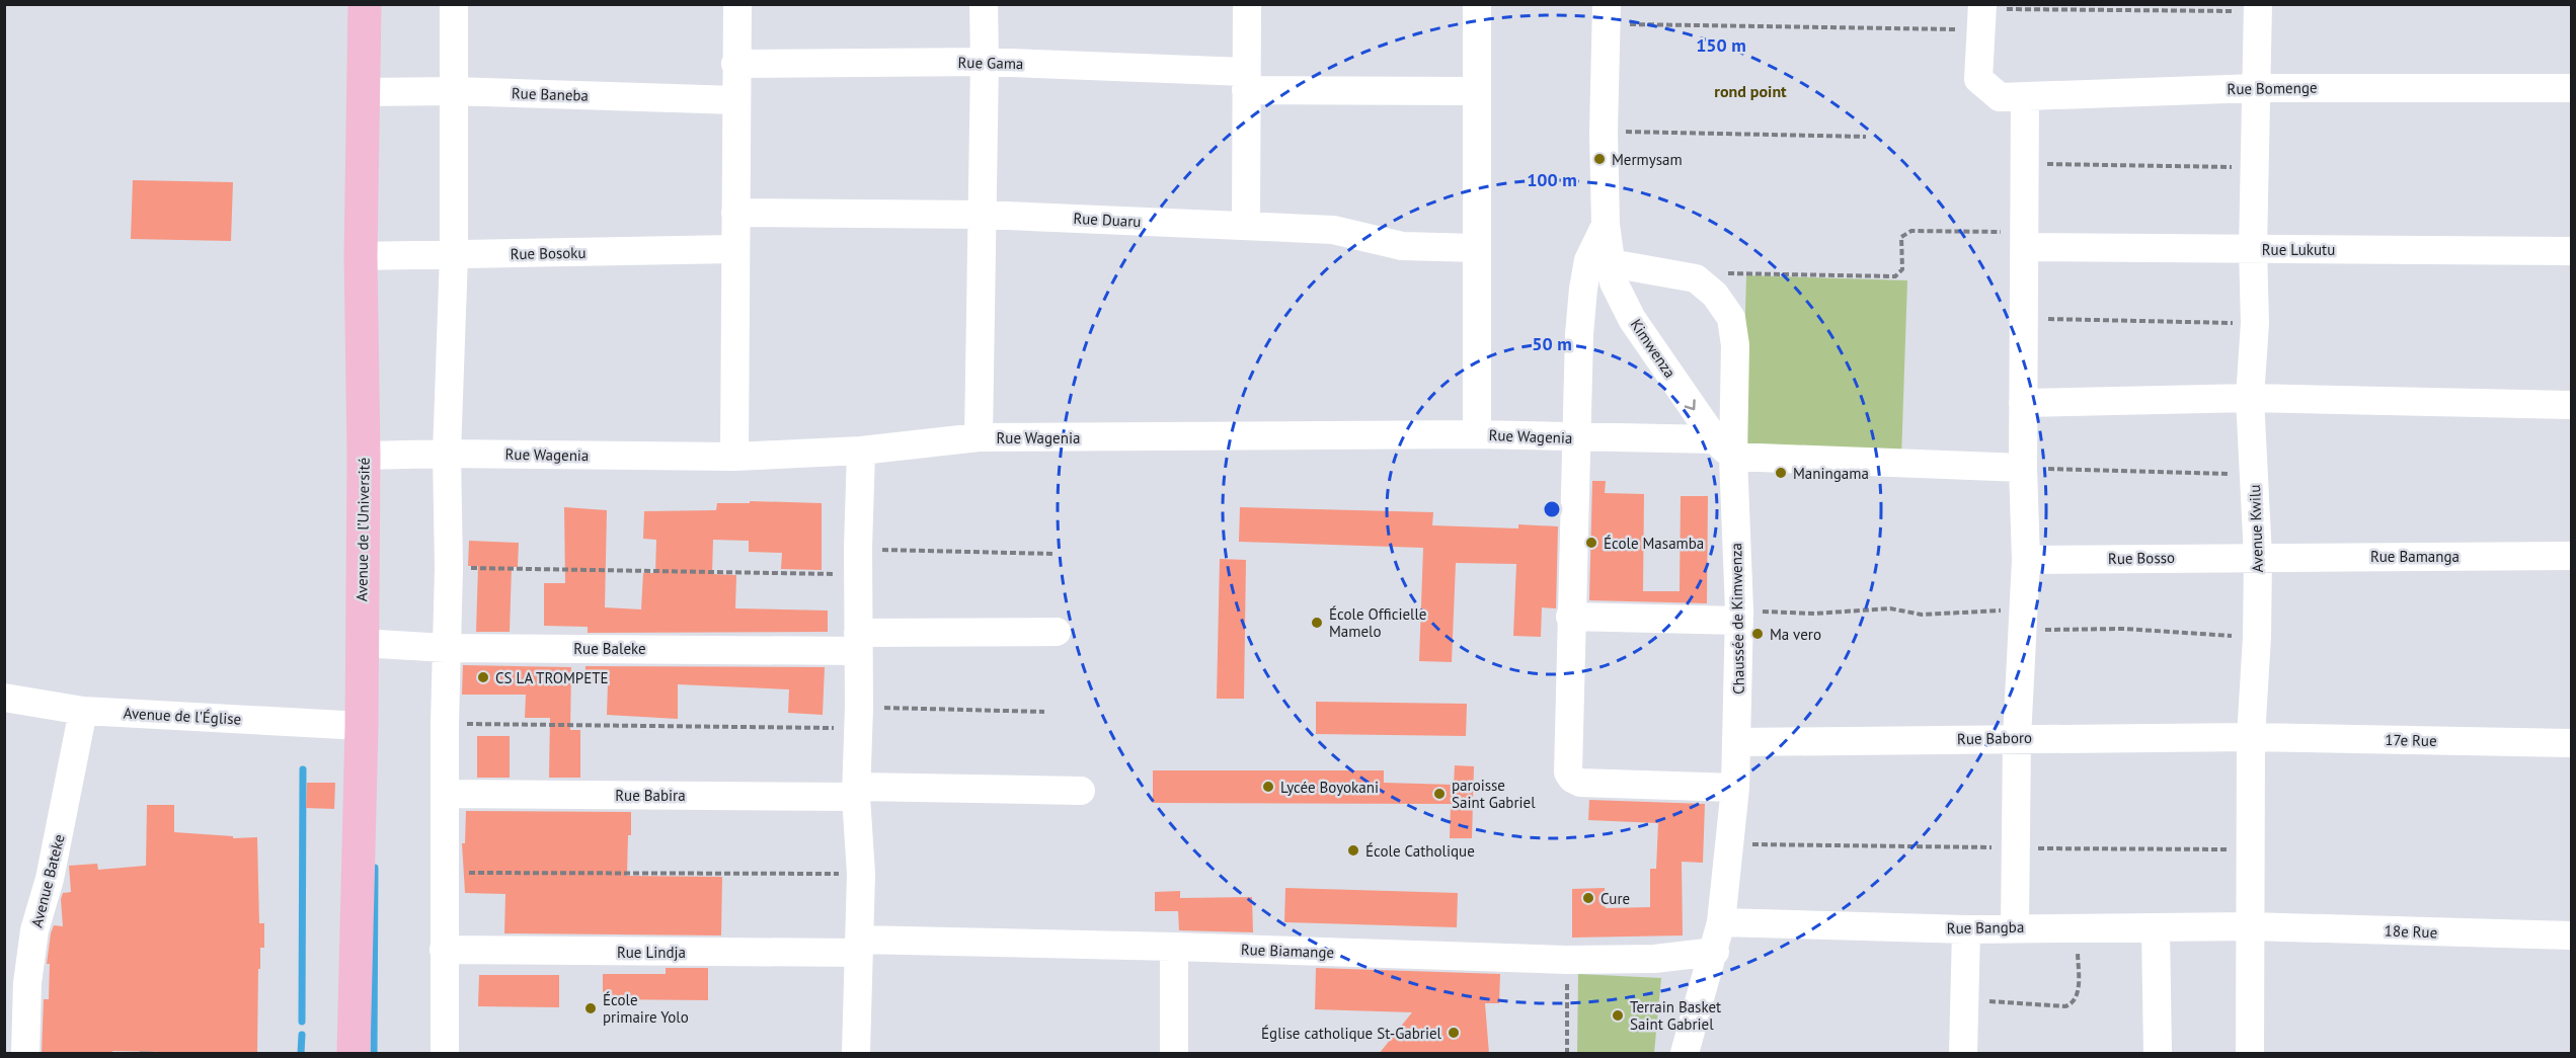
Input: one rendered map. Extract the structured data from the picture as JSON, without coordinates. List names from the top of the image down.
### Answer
{
  "streets": {
    "main road": ["Avenue de l’Université"],
    "street": [
      "Rue Gama",
      "Rue Bomenge",
      "Rue Baneba",
      "Rue Duaru",
      "Rue Lukutu",
      "Rue Bosoku",
      "Kimwenza",
      "Rue Wagenia",
      "Avenue Kwilu",
      "Rue Bamanga",
      "Rue Bosso",
      "Chaussée de Kimwenza",
      "Rue Baleke",
      "Avenue de l'Église",
      "Rue Baboro",
      "17e Rue",
      "Rue Babira",
      "Avenue Bateke",
      "Rue Bangba",
      "18e Rue",
      "Rue Biamange",
      "Rue Lindja"
    ]
  },
  "crossings": [
    ["Rue Bomenge", "Avenue Kwilu"],
    ["Rue Baneba", "Avenue de l’Université"],
    ["Rue Lukutu", "Avenue Kwilu"],
    ["Rue Bosoku", "Avenue de l’Université"],
    ["Kimwenza", "Rue Wagenia"],
    ["Kimwenza", "Chaussée de Kimwenza"],
    ["Rue Wagenia", "Avenue de l’Université"],
    ["Rue Wagenia", "Chaussée de Kimwenza"],
    ["Avenue Kwilu", "Rue Bamanga"],
    ["Avenue Kwilu", "Rue Bosso"],
    ["Avenue Kwilu", "Rue Baboro"],
    ["Avenue Kwilu", "17e Rue"],
    ["Avenue Kwilu", "Rue Bangba"],
    ["Avenue Kwilu", "18e Rue"],
    ["Avenue de l’Université", "Rue Baleke"],
    ["Avenue de l’Université", "Avenue de l'Église"],
    ["Rue Bamanga", "Rue Bosso"],
    ["Chaussée de Kimwenza", "Rue Baboro"],
    ["Chaussée de Kimwenza", "Rue Bangba"],
    ["Chaussée de Kimwenza", "Rue Biamange"],
    ["Avenue de l'Église", "Avenue Bateke"],
    ["Rue Baboro", "17e Rue"],
    ["Rue Bangba", "18e Rue"],
    ["Rue Biamange", "Rue Lindja"]
  ],
  "one_way": ["Kimwenza"],
  "districts": ["rond point"],
  "places": [
    "Mermysam",
    "Maningama",
    "École Masamba",
    "École Officielle Mamelo",
    "Ma vero",
    "CS LA TROMPETE",
    "Lycée Boyokani",
    "paroisse Saint Gabriel",
    "École Catholique",
    "Cure",
    "École primaire Yolo",
    "Terrain Basket Saint Gabriel",
    "Église catholique St-Gabriel"
  ],
  "rings": ["150 m", "100 m", "50 m"]
}
